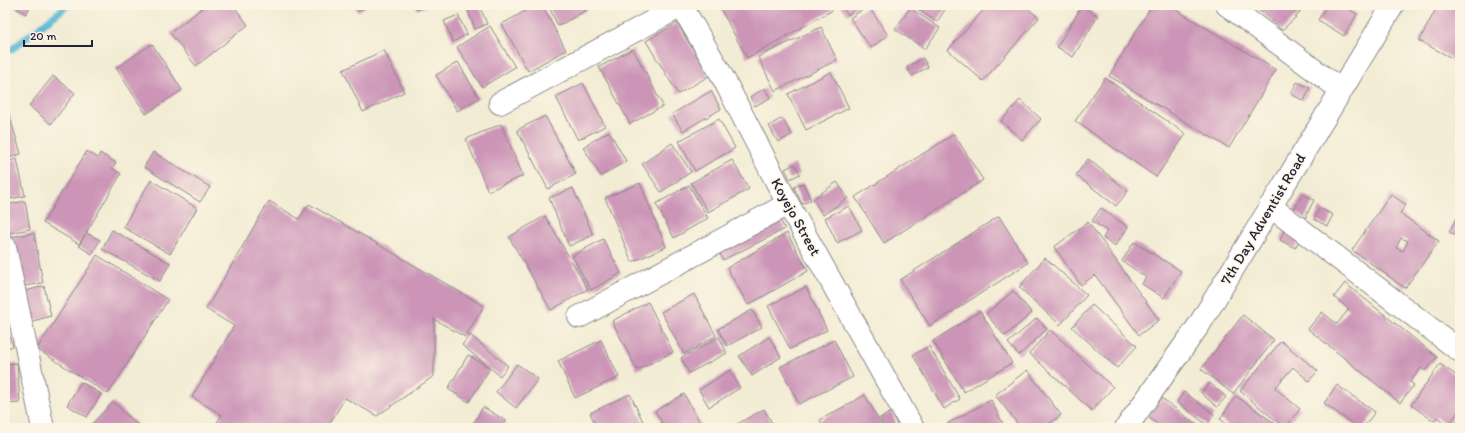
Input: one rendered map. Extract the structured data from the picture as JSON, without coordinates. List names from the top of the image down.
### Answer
{
  "streets": {
    "street": ["Koyejo Street", "7th Day Adventist Road"]
  },
  "scale_bar": "20 m"
}
